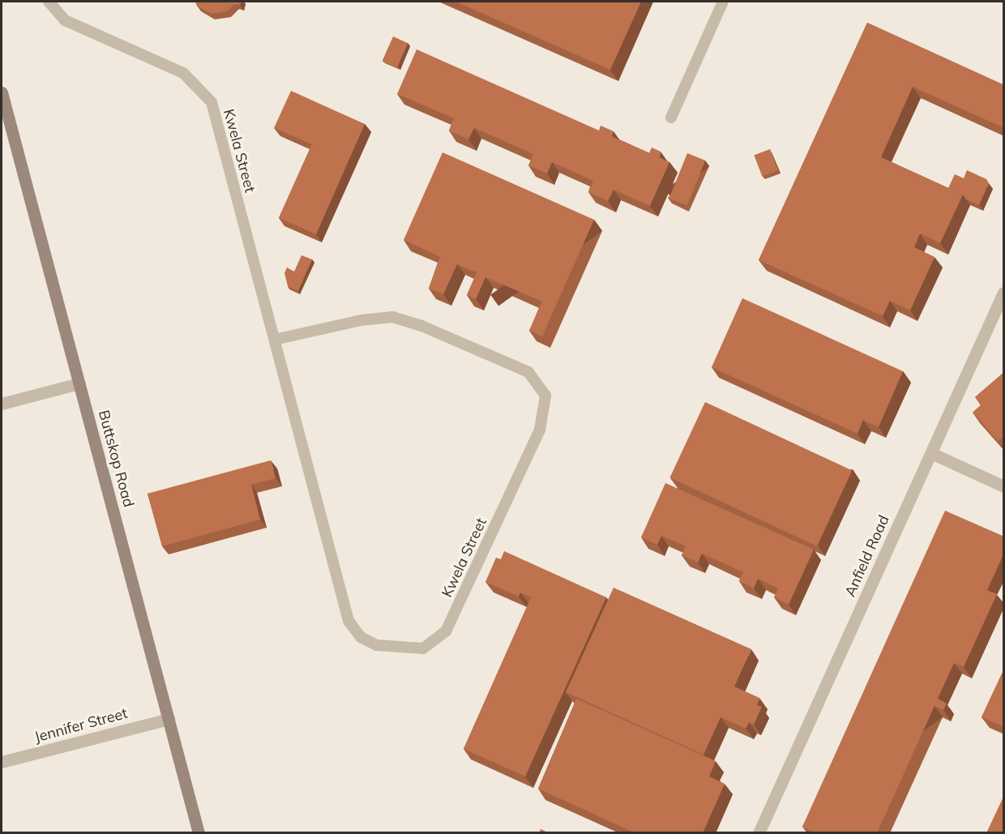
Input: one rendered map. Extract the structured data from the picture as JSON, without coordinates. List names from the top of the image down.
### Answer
{
  "streets": {
    "street": ["Buttskop Road", "Anfield Road", "Jennifer Street"],
    "lane": ["Kwela Street"]
  },
  "crossings": [
    ["Buttskop Road", "Jennifer Street"]
  ]
}
